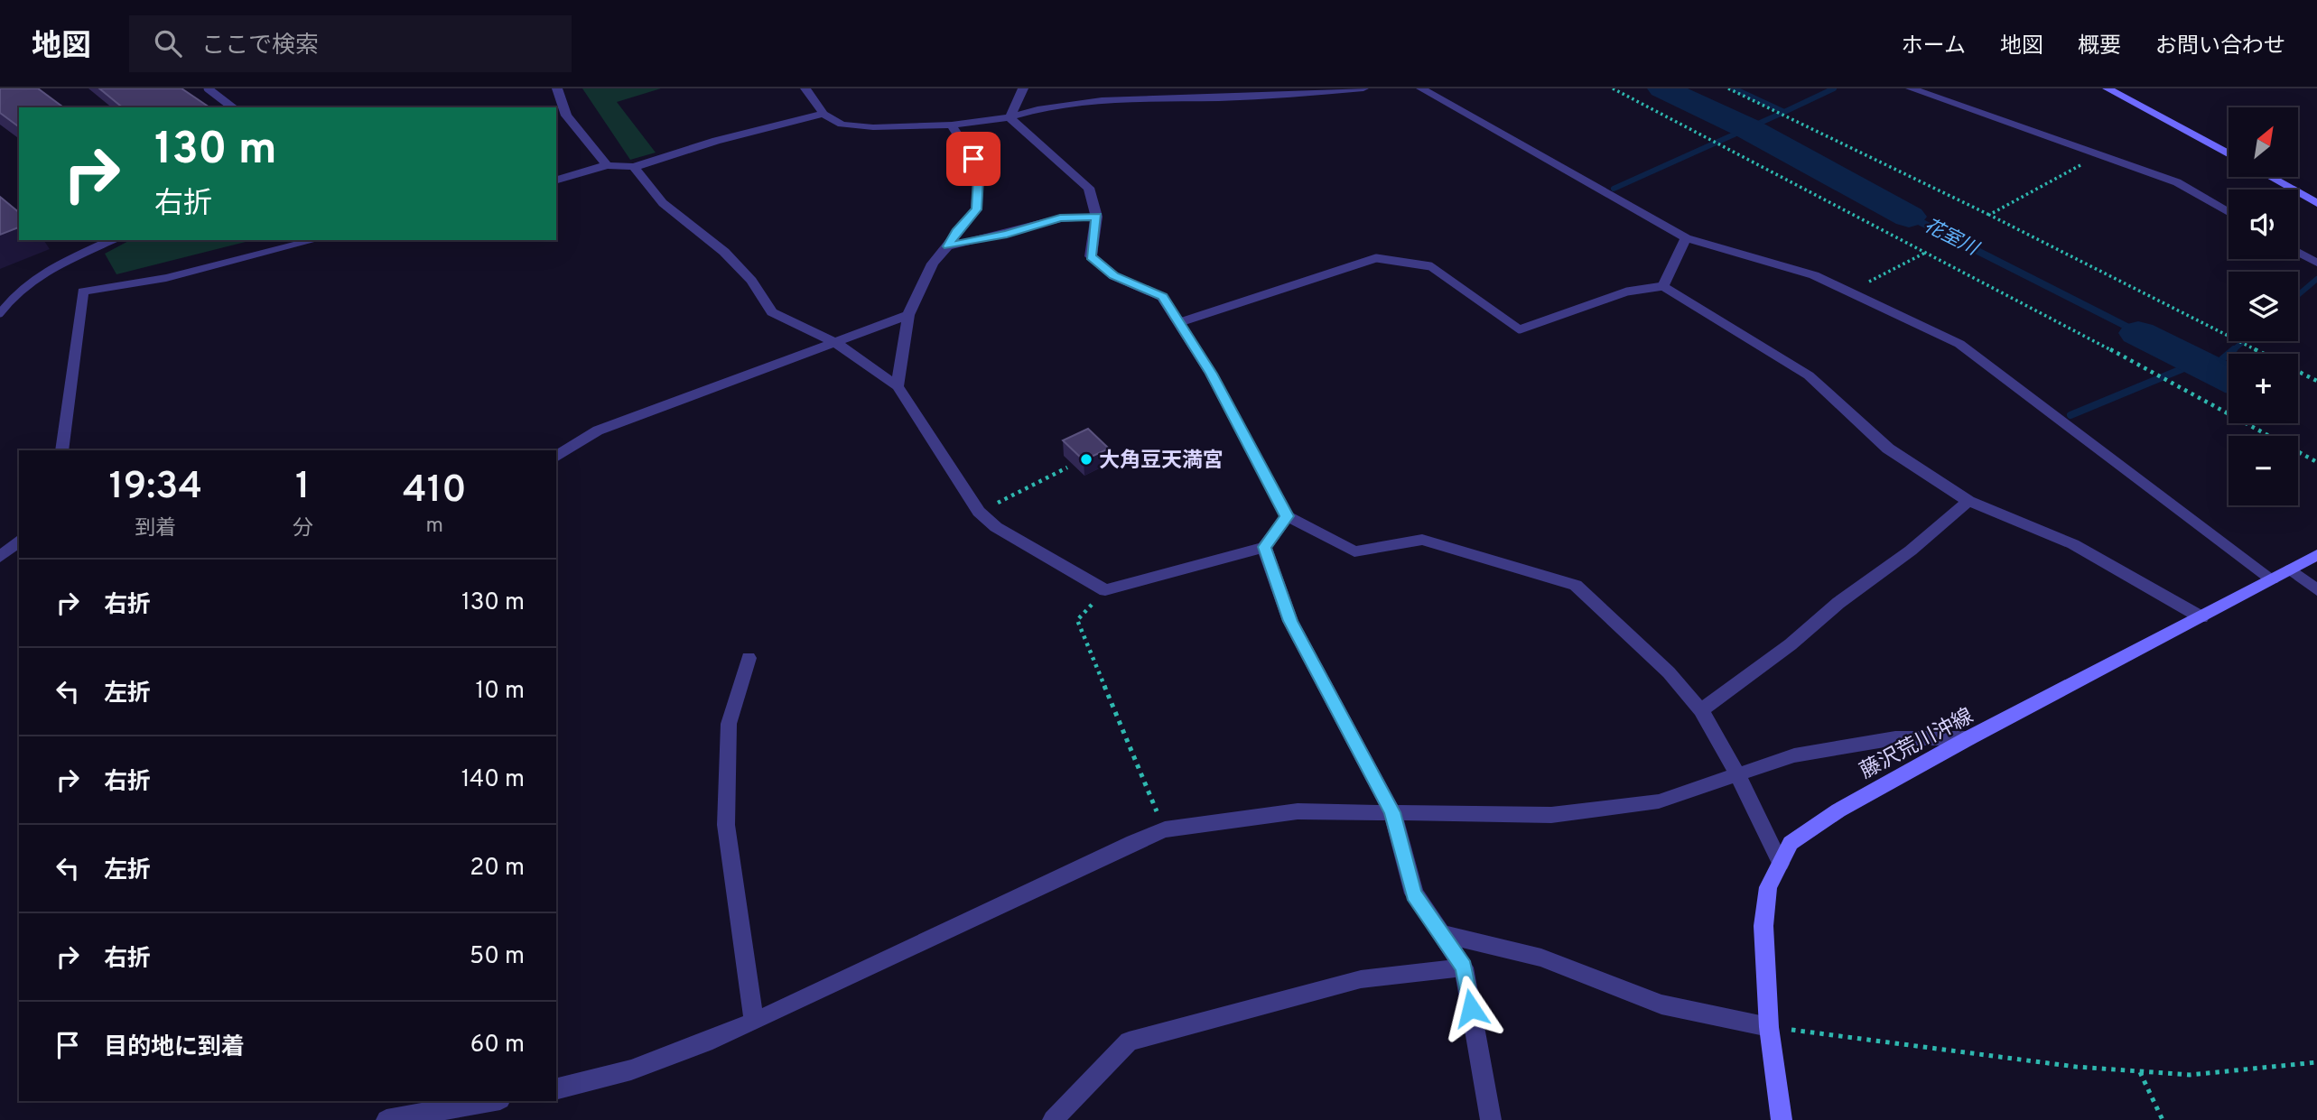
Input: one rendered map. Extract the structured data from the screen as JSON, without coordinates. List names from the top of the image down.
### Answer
{
  "streets": {
    "main road": ["藤沢荒川沖線"]
  },
  "water": ["花室川"],
  "places": ["大角豆天満宮"],
  "north": "top right",
  "page": {
    "header": "地図",
    "search": "ここで検索",
    "nav": [
      "ホーム",
      "地図",
      "概要",
      "お問い合わせ"
    ],
    "map_buttons": ["+", "−"],
    "turn": ["130 m", "右折"],
    "eta": [
      "19:34",
      "到着",
      "1",
      "分",
      "410",
      "m"
    ],
    "list": [
      {
        "name": "右折",
        "value": "130 m"
      },
      {
        "name": "左折",
        "value": "10 m"
      },
      {
        "name": "右折",
        "value": "140 m"
      },
      {
        "name": "左折",
        "value": "20 m"
      },
      {
        "name": "右折",
        "value": "50 m"
      },
      {
        "name": "目的地に到着",
        "value": "60 m"
      }
    ]
  }
}
